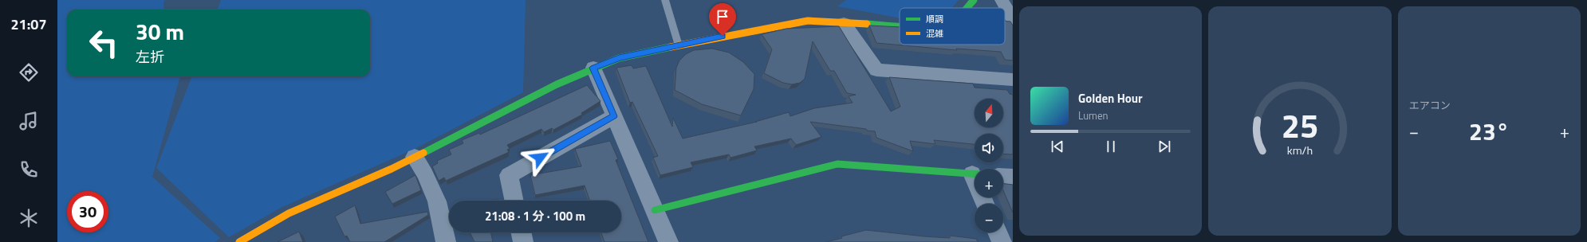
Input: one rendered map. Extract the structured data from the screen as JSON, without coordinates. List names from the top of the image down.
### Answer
{
  "legend": ["順調", "混雑"],
  "north": "top",
  "page": {
    "tabs": "21:07",
    "tile": "エアコン",
    "turn": ["30 m", "左折"],
    "song": ["Golden Hour", "Lumen"],
    "map_buttons": ["+", "−"],
    "heat": ["−", "23°", "+"],
    "limit": "30",
    "trip": "21:08 · 1 分 · 100 m",
    "gauge": ["25", "km/h"]
  }
}
